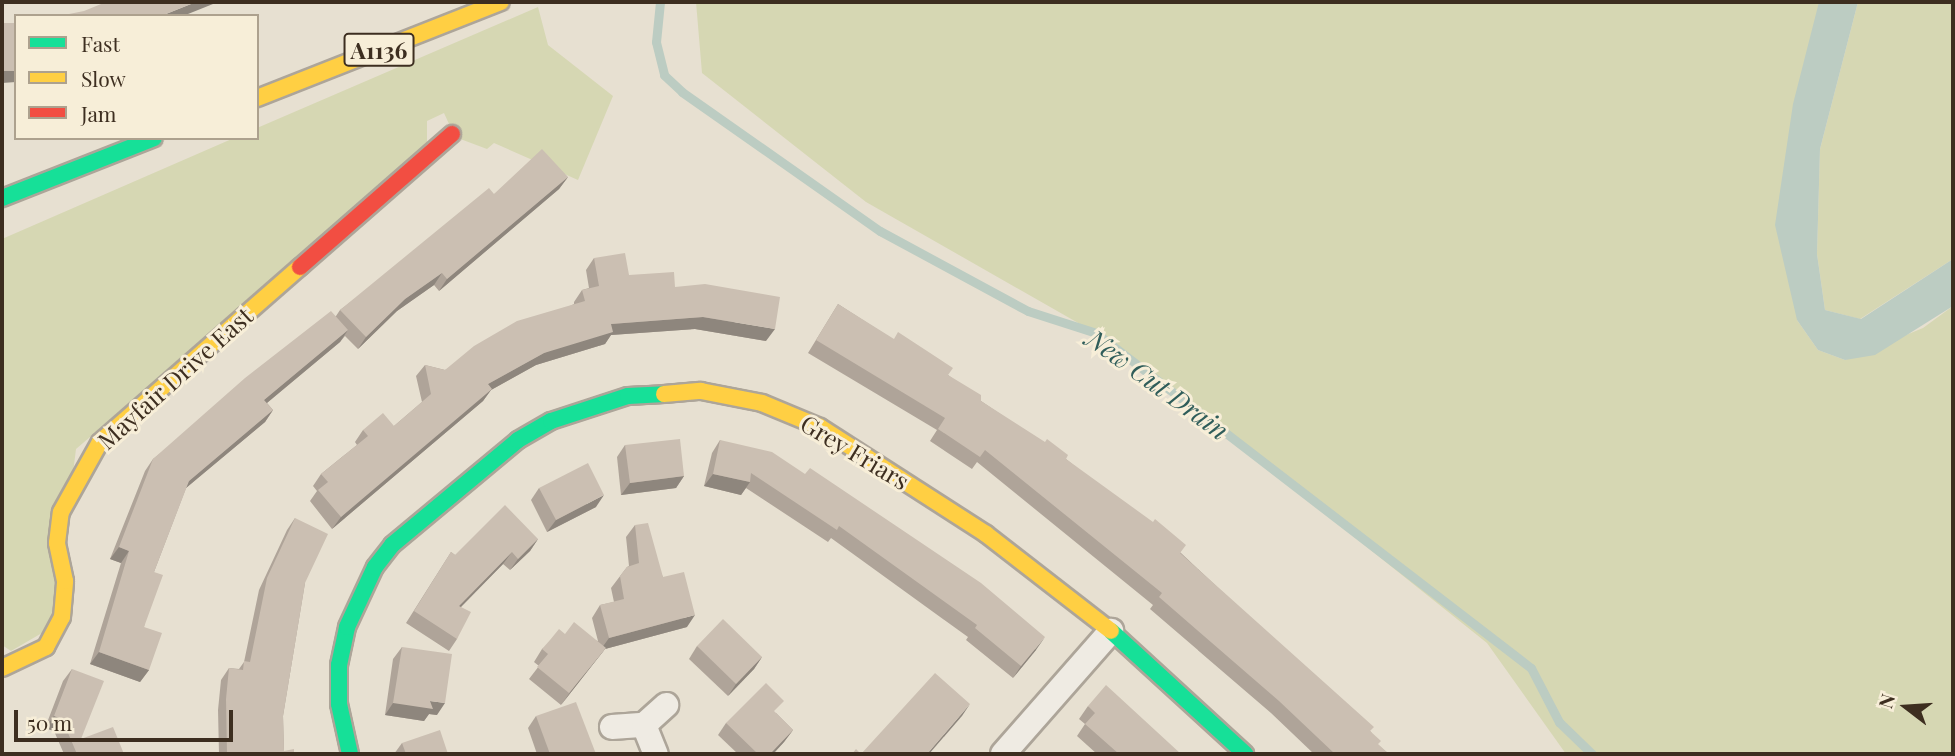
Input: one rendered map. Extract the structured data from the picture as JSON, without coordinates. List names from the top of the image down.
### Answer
{
  "streets": {
    "street": ["A1136", "Mayfair Drive East", "Grey Friars"]
  },
  "water": ["New Cut Drain"],
  "legend": ["Fast", "Slow", "Jam"],
  "scale_bar": "50 m",
  "north": "left"
}
